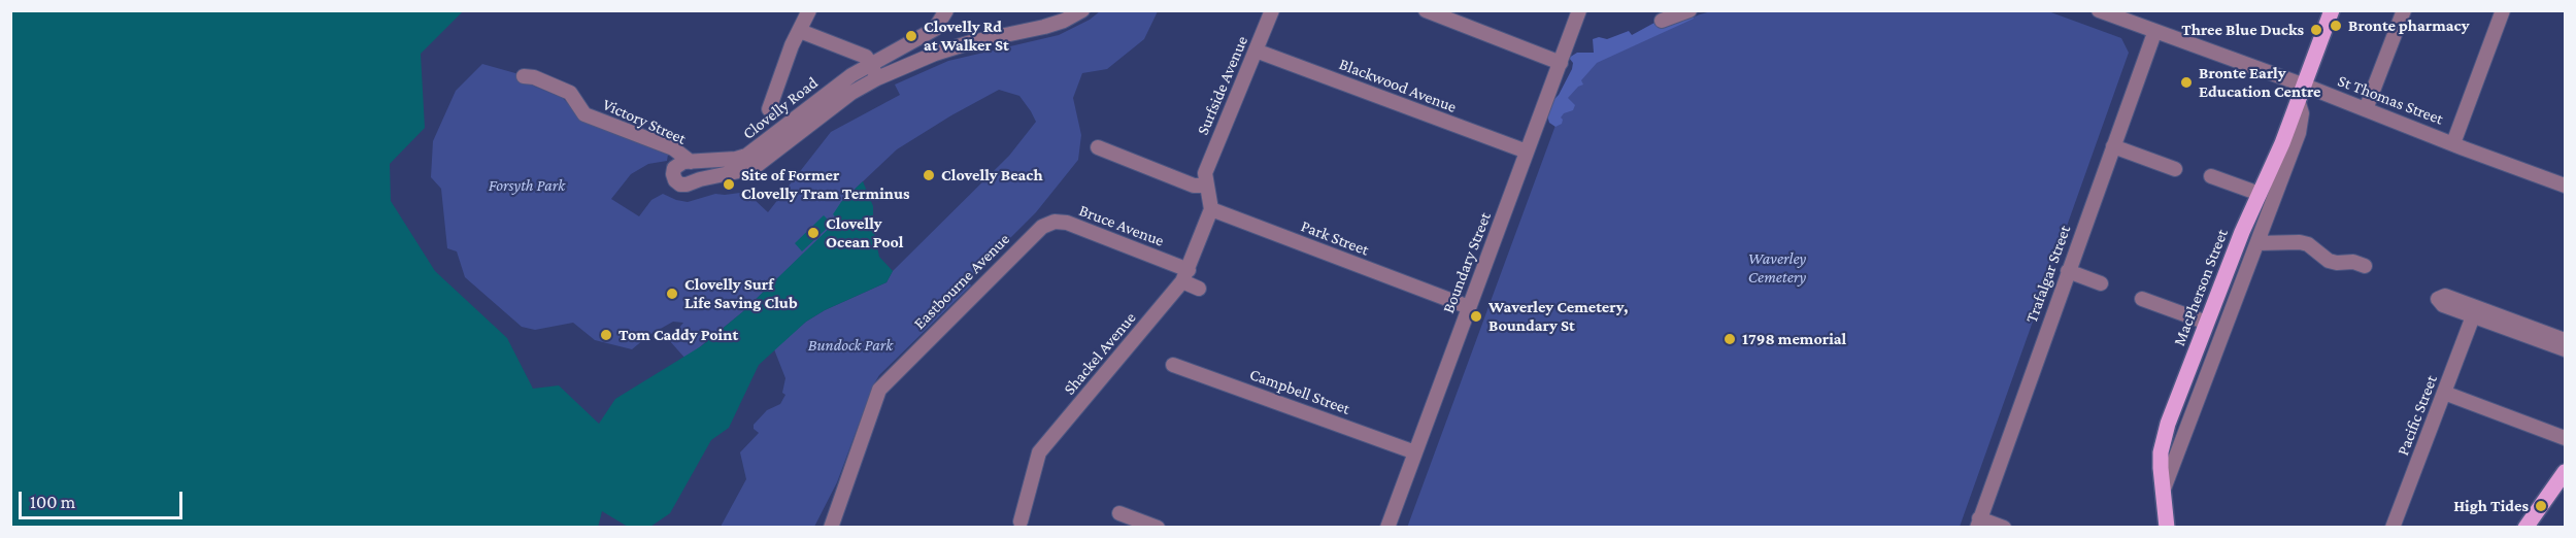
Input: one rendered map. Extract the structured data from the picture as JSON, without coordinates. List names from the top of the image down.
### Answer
{
  "streets": {
    "main road": ["MacPherson Street"],
    "street": [
      "Surfside Avenue",
      "Blackwood Avenue",
      "St Thomas Street",
      "Clovelly Road",
      "Victory Street",
      "Bruce Avenue",
      "Park Street",
      "Boundary Street",
      "Trafalgar Street",
      "Eastbourne Avenue",
      "Shackel Avenue",
      "Campbell Street",
      "Pacific Street"
    ]
  },
  "crossings": [
    ["Surfside Avenue", "Blackwood Avenue"],
    ["Blackwood Avenue", "Boundary Street"],
    ["St Thomas Street", "Trafalgar Street"],
    ["St Thomas Street", "MacPherson Street"],
    ["Clovelly Road", "Victory Street"],
    ["Bruce Avenue", "Eastbourne Avenue"],
    ["Bruce Avenue", "Shackel Avenue"],
    ["Park Street", "Boundary Street"],
    ["Park Street", "Shackel Avenue"],
    ["Boundary Street", "Campbell Street"]
  ],
  "parks": ["Forsyth Park", "Waverley Cemetery", "Bundock Park"],
  "places": [
    "Bronte pharmacy",
    "Three Blue Ducks",
    "Clovelly Rd at Walker St",
    "Bronte Early Education Centre",
    "Clovelly Beach",
    "Site of Former Clovelly Tram Terminus",
    "Clovelly Ocean Pool",
    "Clovelly Surf Life Saving Club",
    "Waverley Cemetery, Boundary St",
    "Tom Caddy Point",
    "1798 memorial",
    "High Tides"
  ],
  "scale_bar": "100 m"
}
